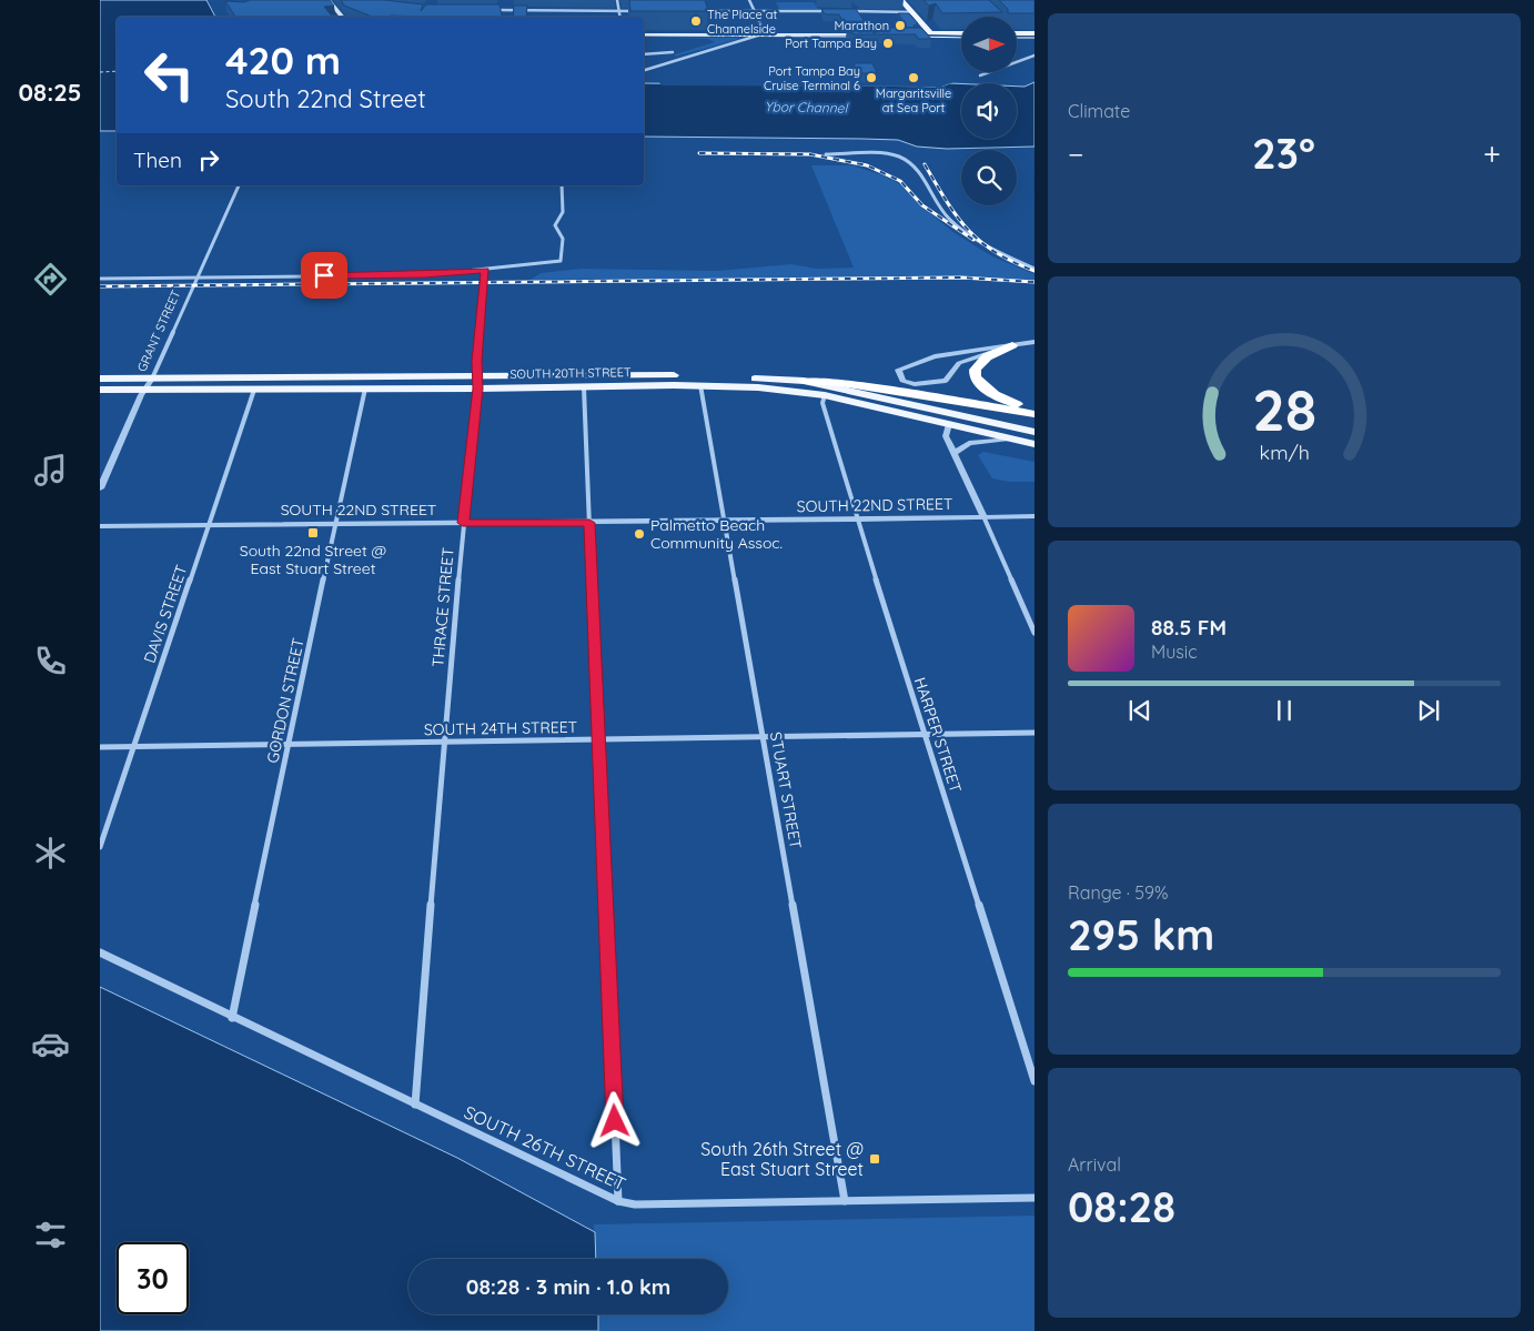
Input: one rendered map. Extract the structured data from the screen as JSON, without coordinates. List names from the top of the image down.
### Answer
{
  "streets": {
    "main road": ["SOUTH 20TH STREET"],
    "street": [
      "GRANT STREET",
      "SOUTH 22ND STREET",
      "THRACE STREET",
      "DAVIS STREET",
      "GORDON STREET",
      "SOUTH 24TH STREET",
      "HARPER STREET",
      "STUART STREET",
      "SOUTH 26TH STREET"
    ]
  },
  "crossings": [
    ["GRANT STREET", "SOUTH 20TH STREET"],
    ["SOUTH 20TH STREET", "THRACE STREET"],
    ["SOUTH 20TH STREET", "DAVIS STREET"],
    ["SOUTH 20TH STREET", "GORDON STREET"],
    ["SOUTH 20TH STREET", "HARPER STREET"],
    ["SOUTH 20TH STREET", "STUART STREET"],
    ["SOUTH 22ND STREET", "THRACE STREET"],
    ["SOUTH 22ND STREET", "DAVIS STREET"],
    ["SOUTH 22ND STREET", "GORDON STREET"],
    ["SOUTH 22ND STREET", "HARPER STREET"],
    ["SOUTH 22ND STREET", "STUART STREET"],
    ["THRACE STREET", "SOUTH 24TH STREET"],
    ["THRACE STREET", "SOUTH 26TH STREET"],
    ["DAVIS STREET", "SOUTH 24TH STREET"],
    ["GORDON STREET", "SOUTH 24TH STREET"],
    ["GORDON STREET", "SOUTH 26TH STREET"],
    ["SOUTH 24TH STREET", "HARPER STREET"],
    ["SOUTH 24TH STREET", "STUART STREET"],
    ["STUART STREET", "SOUTH 26TH STREET"]
  ],
  "water": ["Ybor Channel"],
  "places": {
    "other": [
      "The Place at Channelside",
      "Marathon",
      "Port Tampa Bay",
      "Port Tampa Bay Cruise Terminal 6",
      "Margaritsville at Sea Port",
      "Palmetto Beach Community Assoc."
    ],
    "transit": ["South 22nd Street @ East Stuart Street", "South 26th Street @ East Stuart Street"]
  },
  "north": "right",
  "page": {
    "tabs": "08:25",
    "tile": [
      "Climate",
      ["Range · 59%", "295 km"],
      ["Arrival", "08:28"]
    ],
    "turn": ["420 m", "South 22nd Street"],
    "heat": ["−", "23°", "+"],
    "then": "Then",
    "song": ["88.5 FM", "Music"],
    "limit": "30",
    "trip": "08:28 · 3 min · 1.0 km",
    "gauge": ["28", "km/h"]
  }
}
